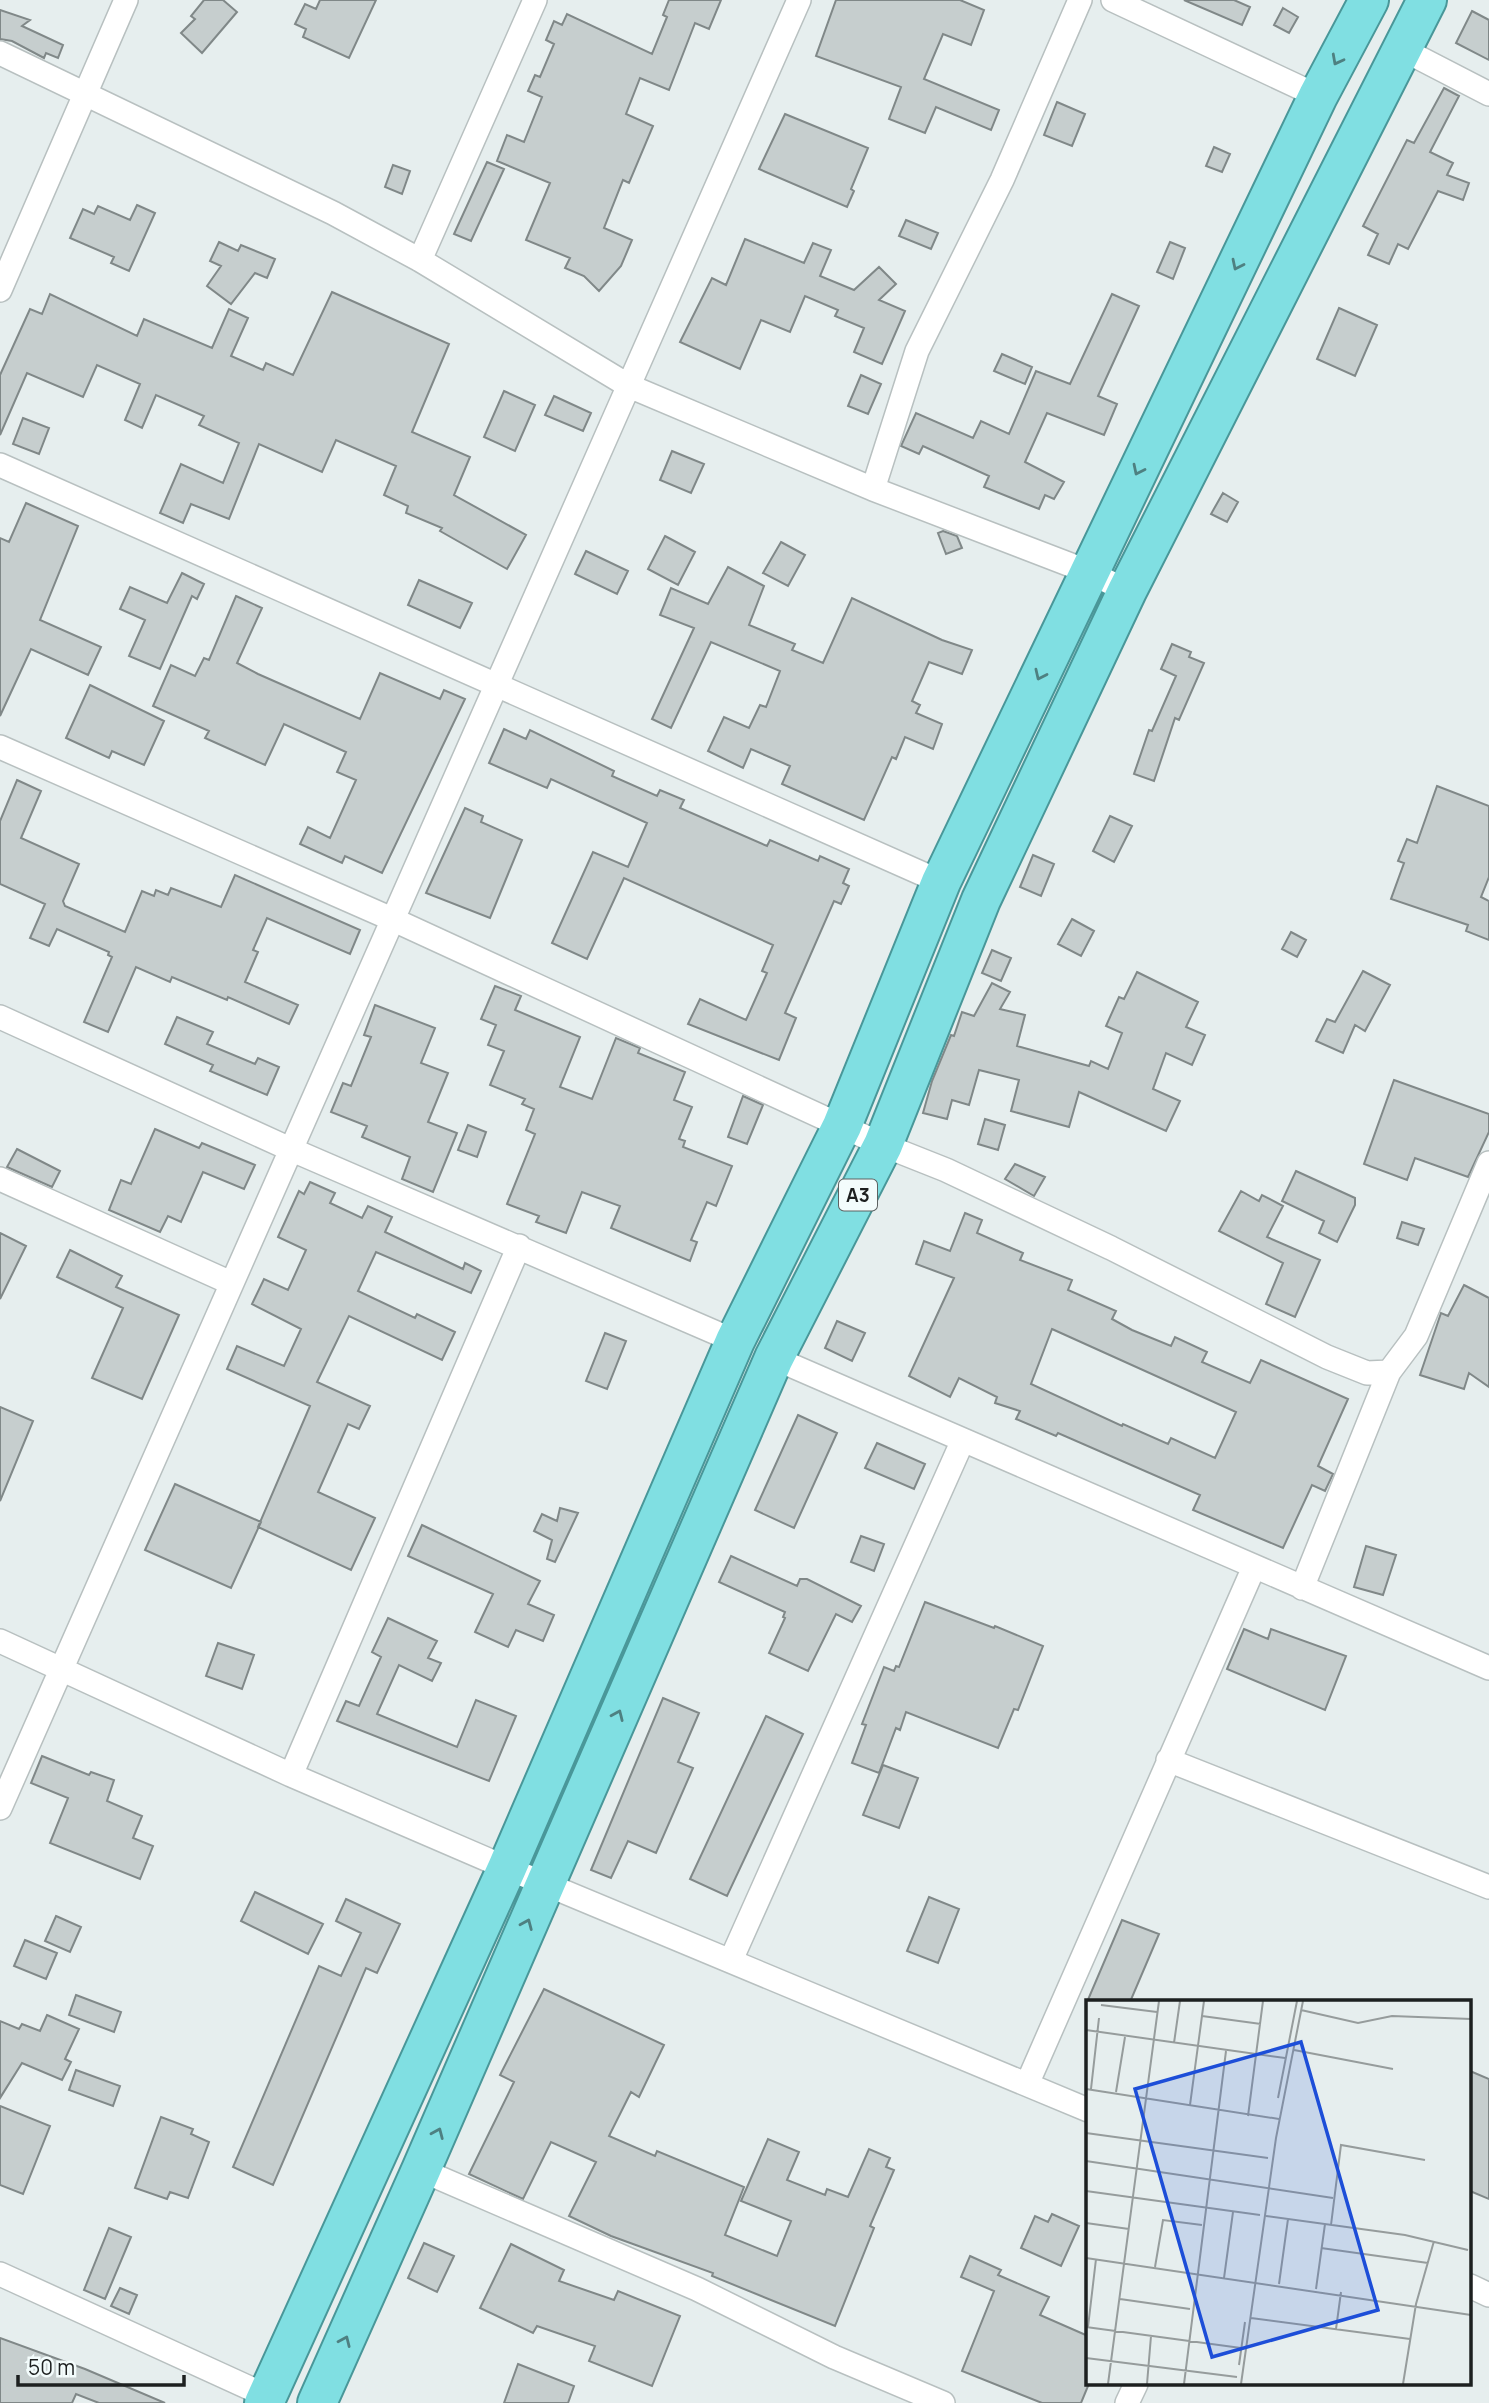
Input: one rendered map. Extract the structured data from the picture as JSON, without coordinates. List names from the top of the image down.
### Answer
{
  "streets": {
    "highway": ["A3"]
  },
  "scale_bar": "50 m"
}
